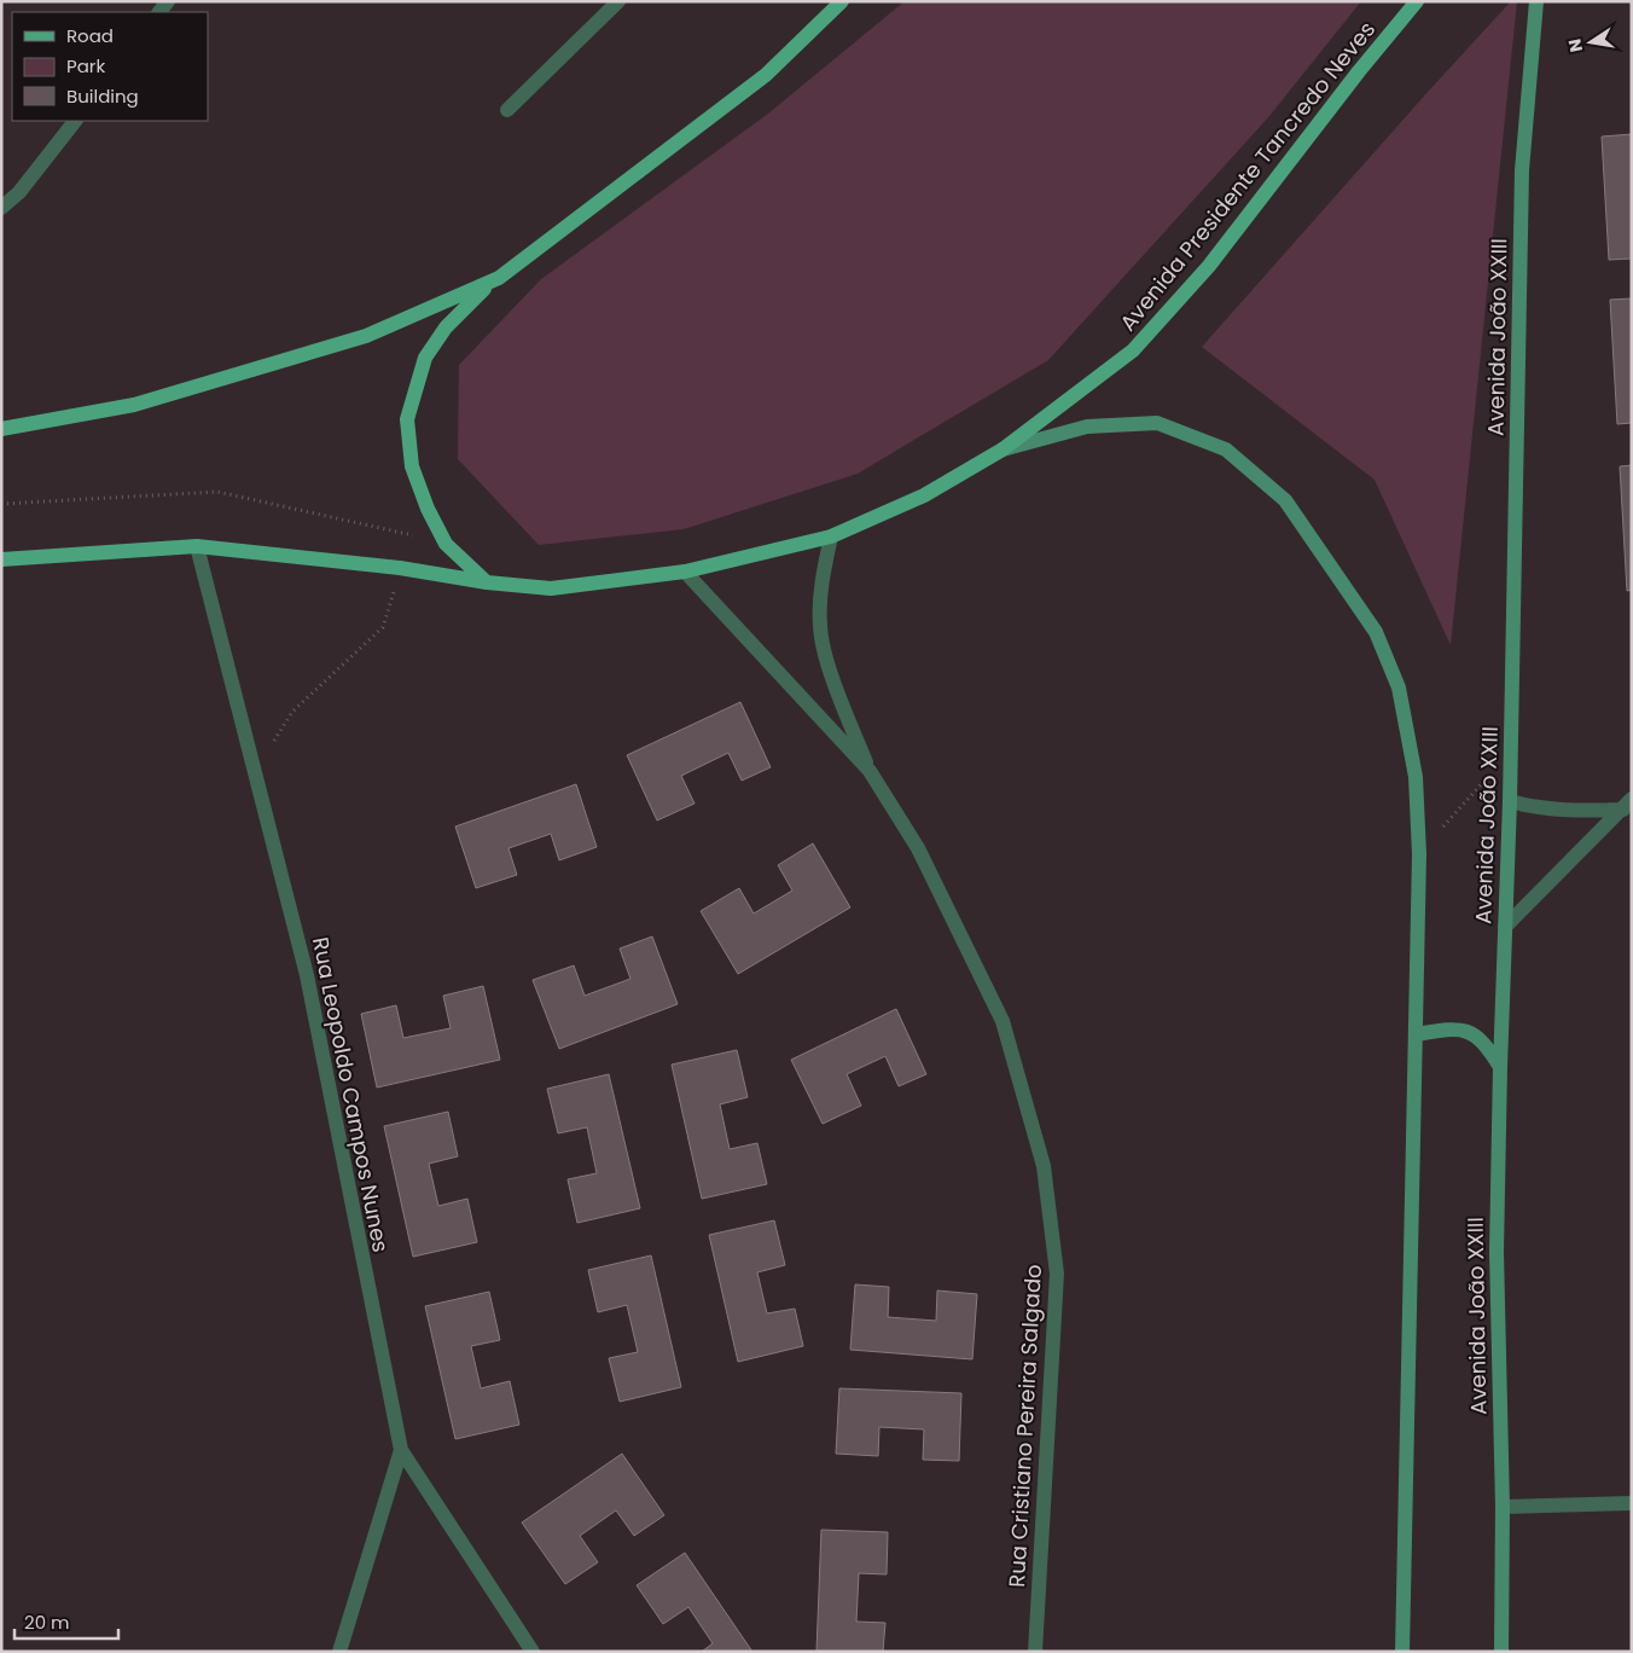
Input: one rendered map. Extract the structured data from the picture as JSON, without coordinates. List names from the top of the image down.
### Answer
{
  "streets": {
    "main road": ["Avenida Presidente Tancredo Neves", "Avenida João XXIII"],
    "street": ["Rua Leopoldo Campos Nunes", "Rua Cristiano Pereira Salgado"]
  },
  "crossings": [
    ["Avenida Presidente Tancredo Neves", "Rua Leopoldo Campos Nunes"],
    ["Avenida Presidente Tancredo Neves", "Rua Cristiano Pereira Salgado"]
  ],
  "legend": ["Road", "Park", "Building"],
  "scale_bar": "20 m",
  "north": "left"
}
